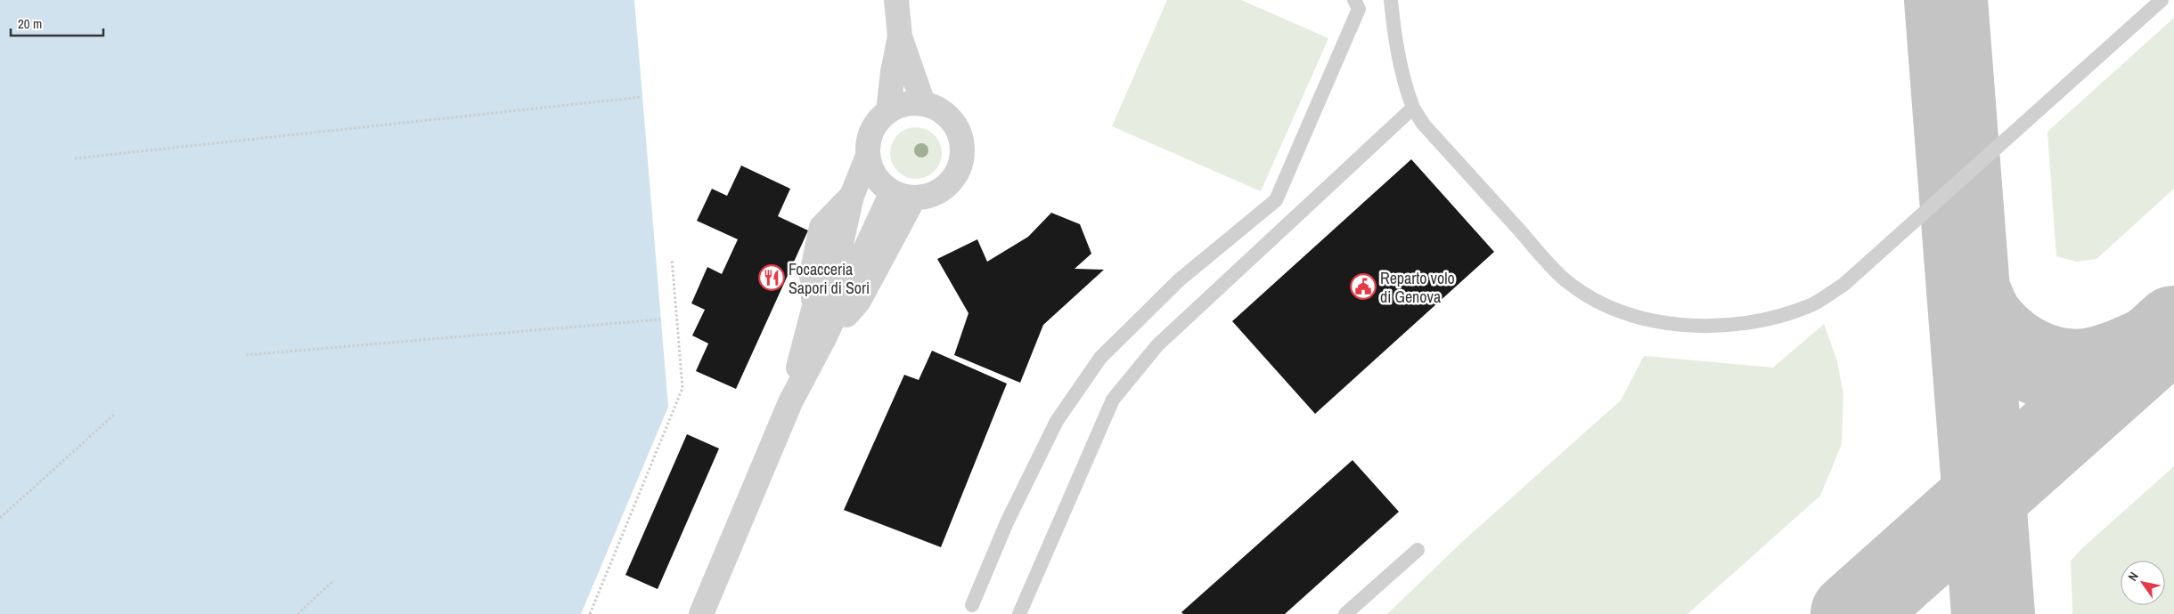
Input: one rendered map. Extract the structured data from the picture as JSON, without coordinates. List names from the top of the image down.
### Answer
{
  "places": {
    "restaurant": ["Focacceria Sapori di Sori"],
    "public building": ["Reparto volo di Genova"]
  },
  "scale_bar": "20 m",
  "north": "top left"
}
